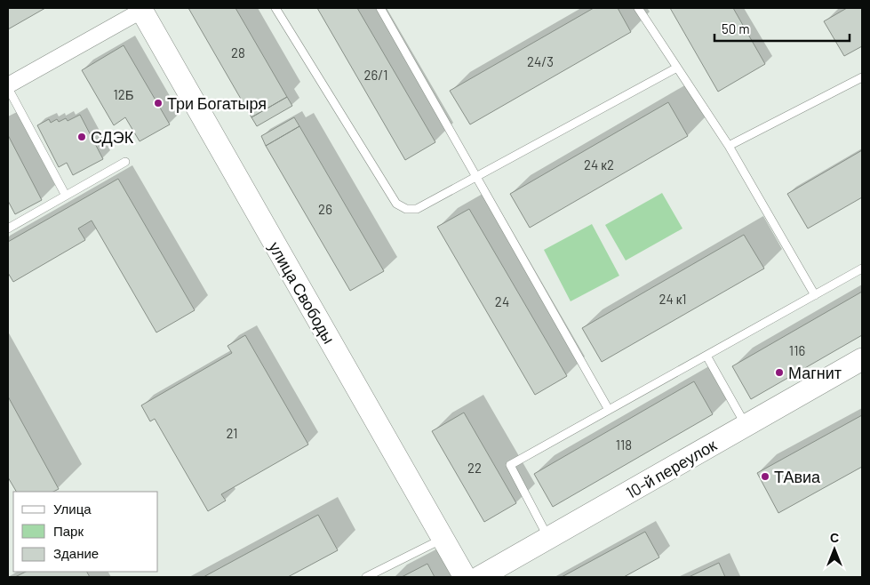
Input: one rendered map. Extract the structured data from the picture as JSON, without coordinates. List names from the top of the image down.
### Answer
{
  "streets": {
    "main road": ["улица Свободы", "10-й переулок"]
  },
  "places": [
    "Три Богатыря",
    "СДЭК",
    "Магнит",
    "ТАвиа"
  ],
  "house_numbers": [
    "28",
    "24/3",
    "26/1",
    "12Б",
    "24 к2",
    "26",
    "24 к1",
    "24",
    "116",
    "21",
    "118",
    "22"
  ],
  "legend": ["Улица", "Парк", "Здание"],
  "scale_bar": "50 m",
  "north": "top"
}
